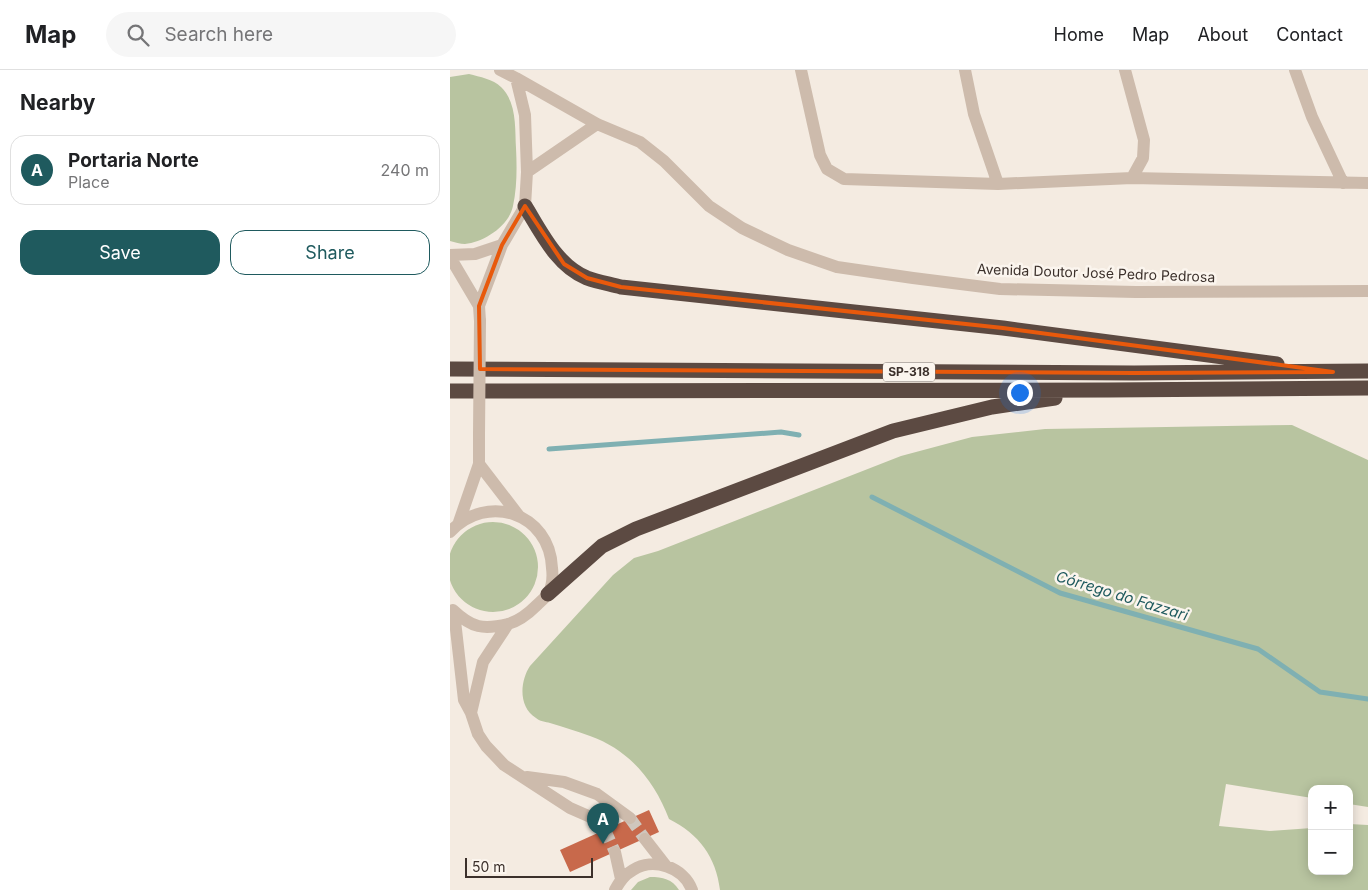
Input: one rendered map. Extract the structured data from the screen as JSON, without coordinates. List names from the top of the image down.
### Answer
{
  "streets": {
    "highway": ["SP-318"],
    "street": ["Avenida Doutor José Pedro Pedrosa"]
  },
  "water": ["Córrego do Fazzari"],
  "scale_bar": "50 m",
  "page": {
    "header": "Map",
    "search": "Search here",
    "nav": [
      "Home",
      "Map",
      "About",
      "Contact"
    ],
    "heading": "Nearby",
    "list": [
      {
        "mark": "A",
        "name": "Portaria Norte",
        "note": "Place",
        "value": "240 m"
      }
    ],
    "buttons": ["Save", "Share"],
    "map_buttons": ["+", "−"],
    "pins": "A",
    "scale": "50 m"
  }
}
